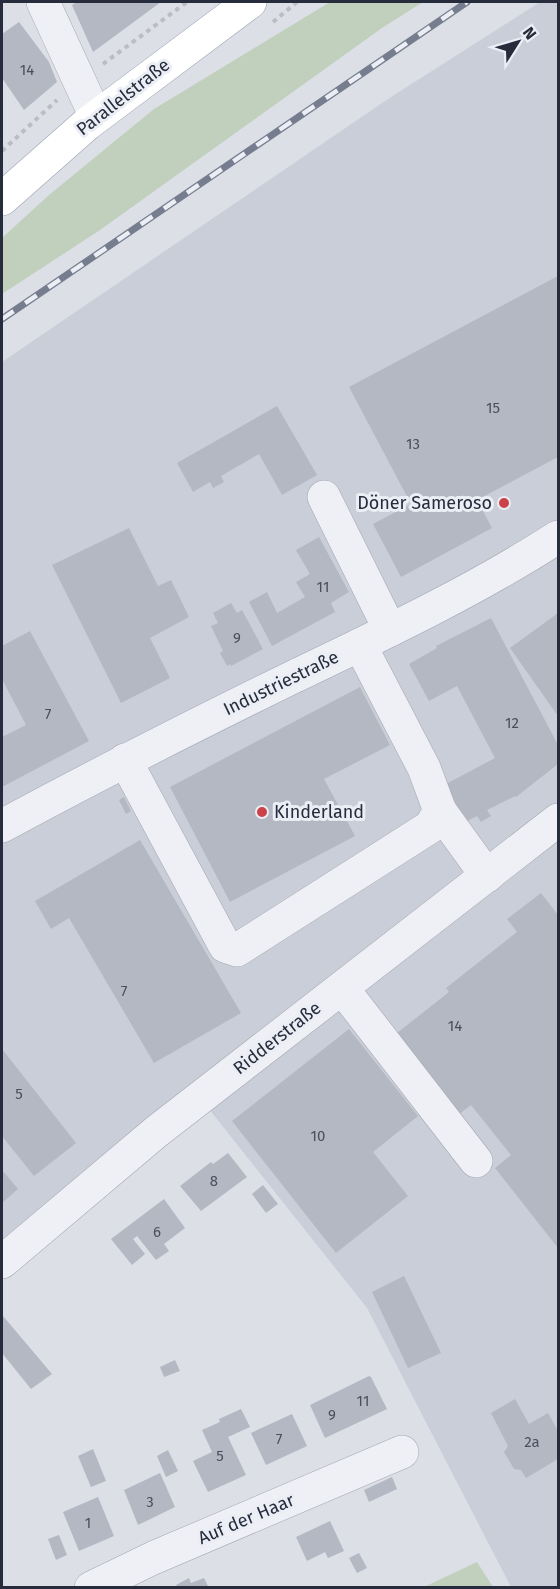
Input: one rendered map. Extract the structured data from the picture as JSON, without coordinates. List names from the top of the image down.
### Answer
{
  "streets": {
    "main road": ["Parallelstraße"],
    "street": ["Industriestraße", "Ridderstraße", "Auf der Haar"]
  },
  "places": ["Döner Sameroso", "Kinderland"],
  "house_numbers": [
    "14",
    "15",
    "13",
    "11",
    "9",
    "7",
    "12",
    "7",
    "14",
    "5",
    "10",
    "8",
    "6",
    "11",
    "9",
    "7",
    "2a",
    "5",
    "3",
    "1"
  ],
  "north": "top right"
}
